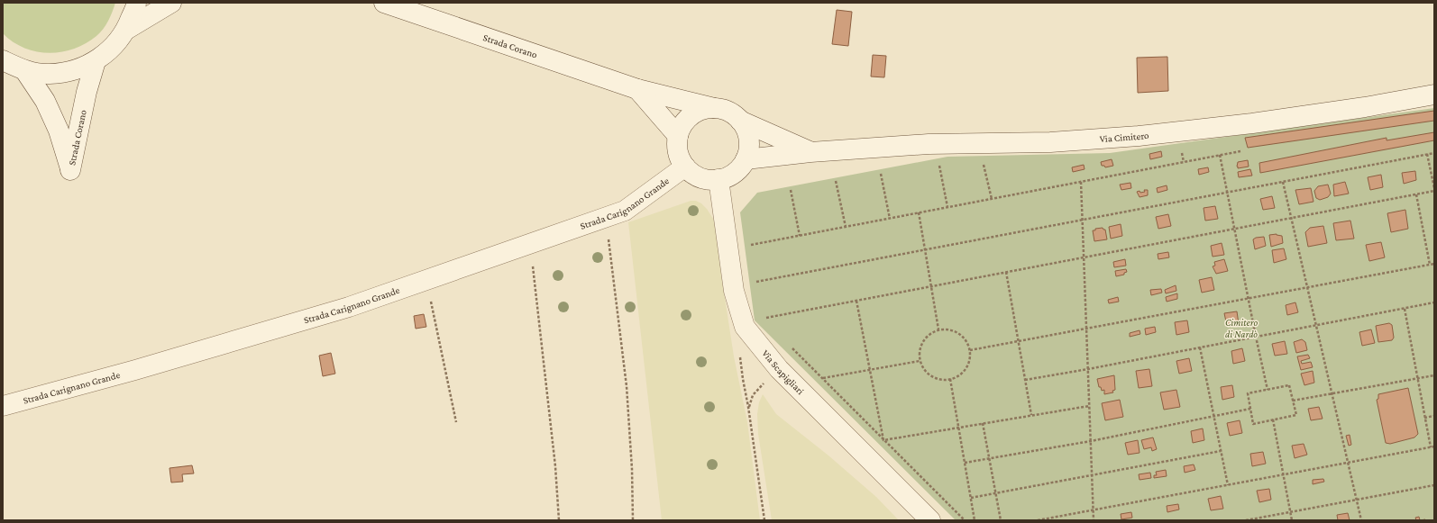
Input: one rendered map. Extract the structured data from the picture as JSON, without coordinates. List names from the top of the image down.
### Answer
{
  "streets": {
    "street": [
      "Strada Corano",
      "Via Cimitero",
      "Strada Carignano Grande",
      "Via Scapigliari"
    ]
  },
  "crossings": [
    ["Strada Corano", "Via Cimitero"],
    ["Strada Corano", "Strada Carignano Grande"],
    ["Strada Corano", "Via Scapigliari"],
    ["Via Cimitero", "Strada Carignano Grande"],
    ["Via Cimitero", "Via Scapigliari"],
    ["Strada Carignano Grande", "Via Scapigliari"]
  ],
  "parks": ["Cimitero di Nardò"]
}
